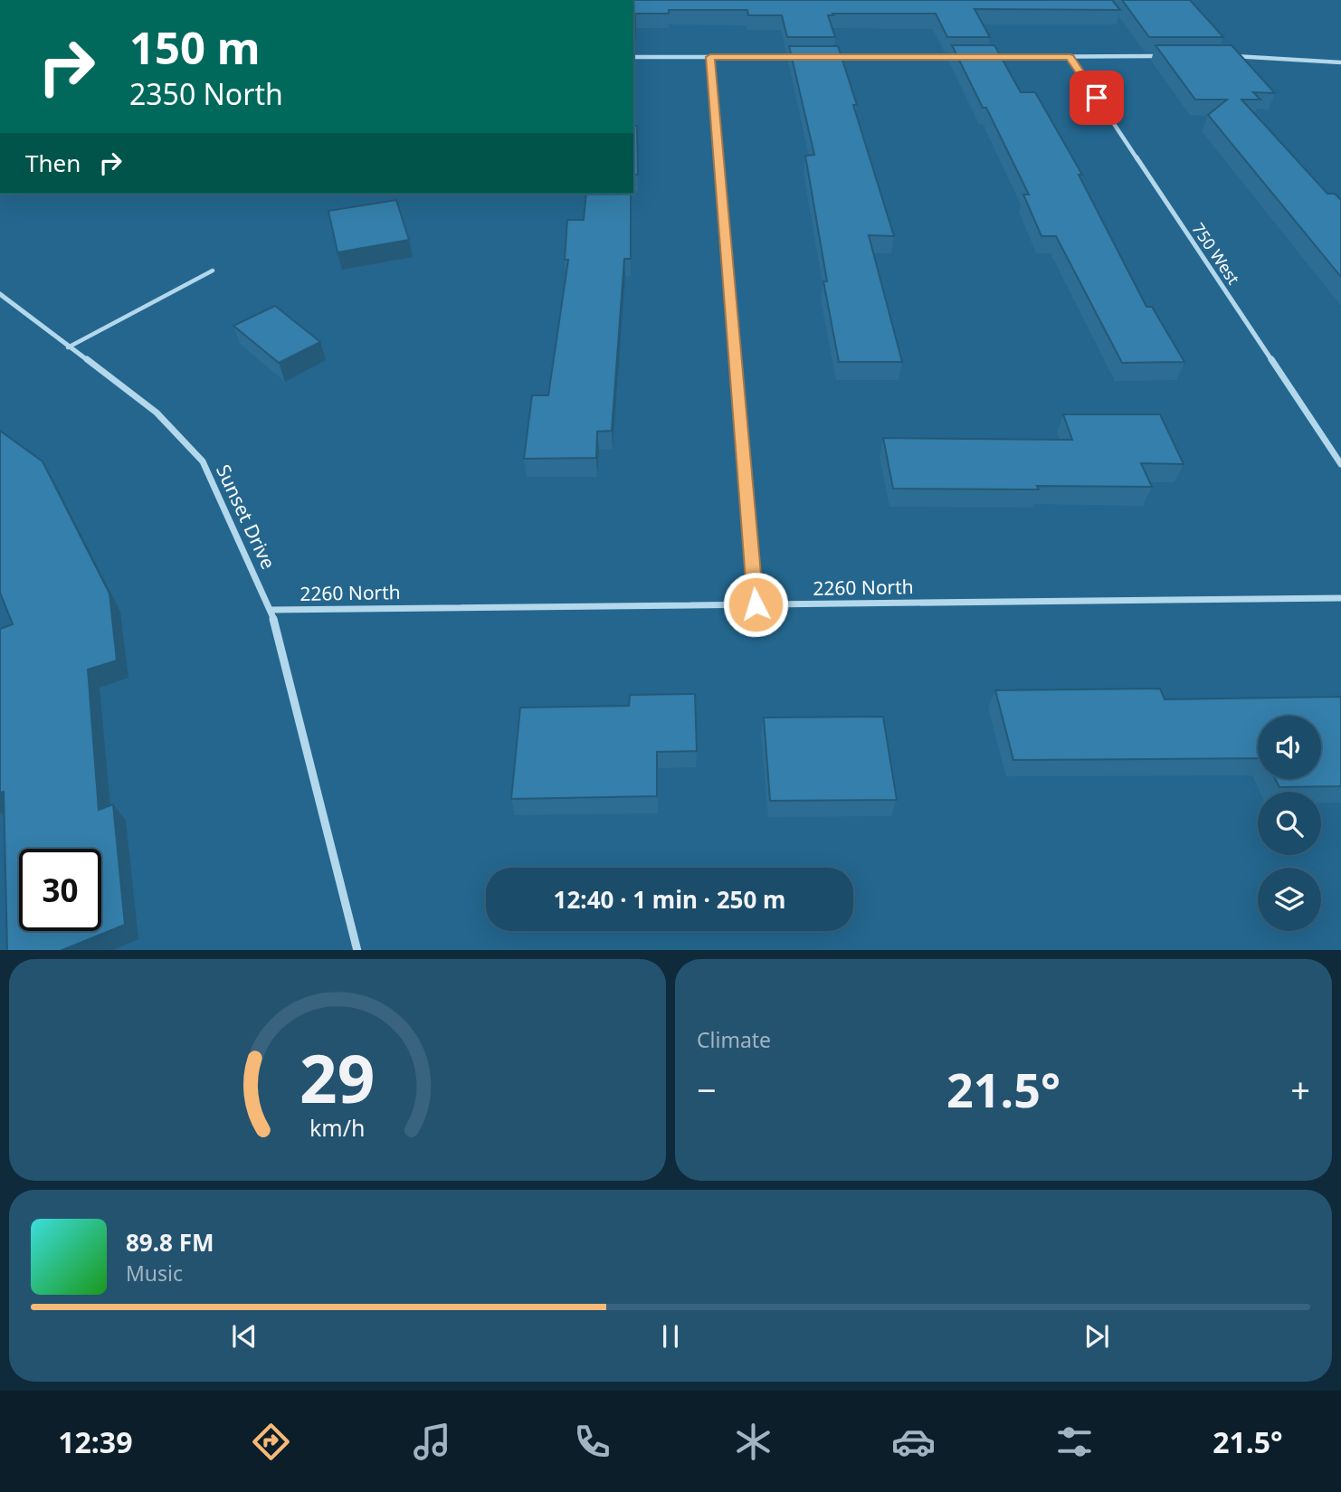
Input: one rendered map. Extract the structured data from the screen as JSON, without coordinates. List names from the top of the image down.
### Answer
{
  "streets": {
    "street": ["750 West", "Sunset Drive", "2260 North"]
  },
  "crossings": [
    ["Sunset Drive", "2260 North"]
  ],
  "page": {
    "turn": ["150 m", "2350 North"],
    "then": "Then",
    "limit": "30",
    "trip": "12:40 · 1 min · 250 m",
    "tile": "Climate",
    "heat": ["−", "21.5°", "+"],
    "song": ["89.8 FM", "Music"],
    "tabs": ["12:39", "21.5°"],
    "gauge": ["29", "km/h"]
  }
}
